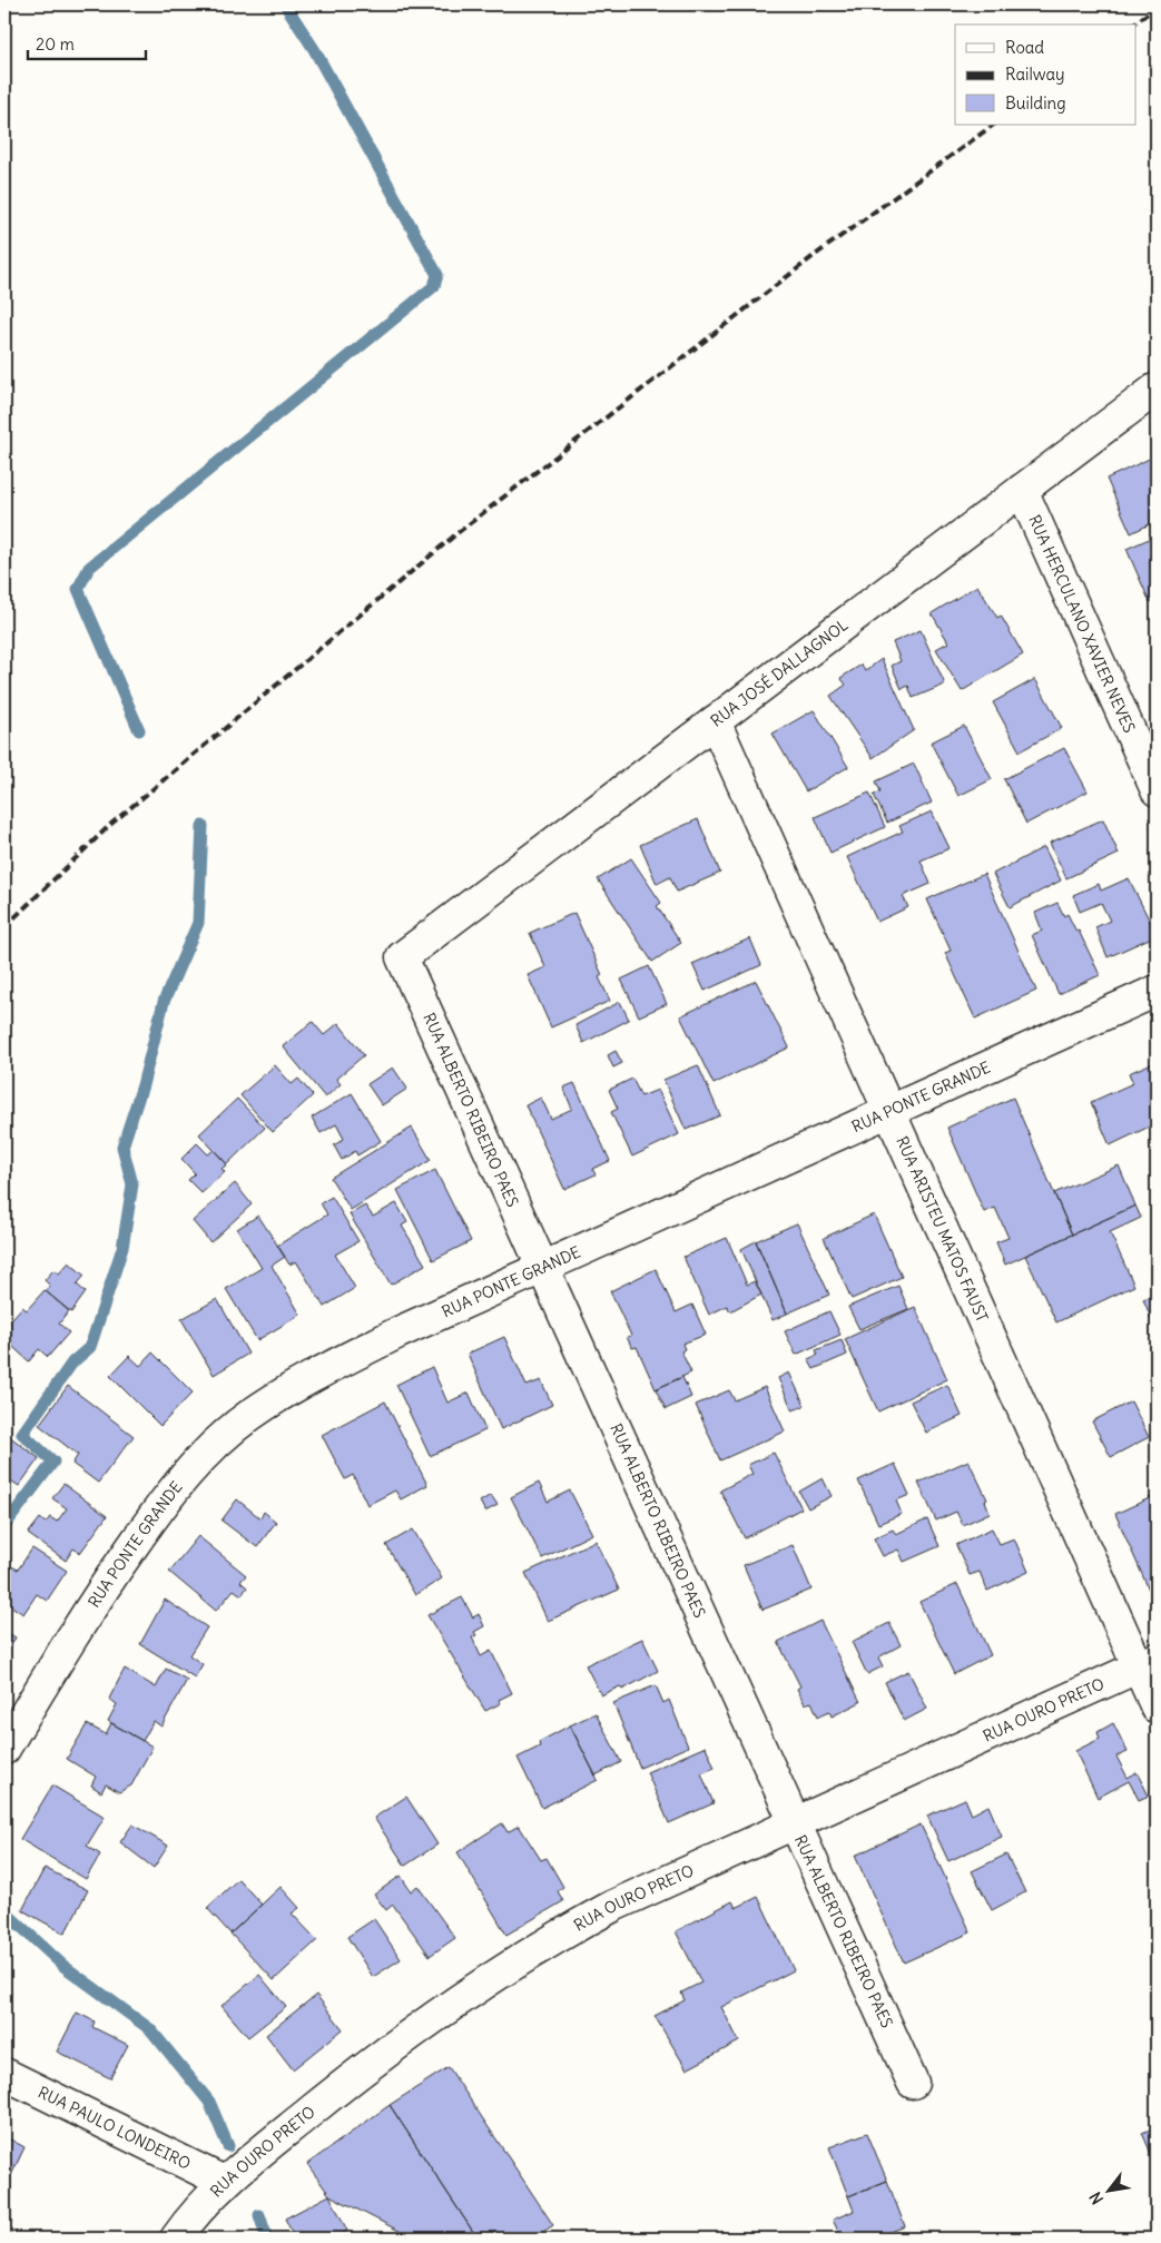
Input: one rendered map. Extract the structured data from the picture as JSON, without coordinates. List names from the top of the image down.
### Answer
{
  "streets": {
    "street": [
      "RUA HERCULANO XAVIER NEVES",
      "RUA JOSÉ DALLAGNOL",
      "RUA PONTE GRANDE",
      "RUA ALBERTO RIBEIRO PAES",
      "RUA ARISTEU MATOS FAUST",
      "RUA OURO PRETO",
      "RUA PAULO LONDEIRO"
    ]
  },
  "crossings": [
    ["RUA HERCULANO XAVIER NEVES", "RUA JOSÉ DALLAGNOL"],
    ["RUA JOSÉ DALLAGNOL", "RUA ALBERTO RIBEIRO PAES"],
    ["RUA JOSÉ DALLAGNOL", "RUA ARISTEU MATOS FAUST"],
    ["RUA PONTE GRANDE", "RUA ALBERTO RIBEIRO PAES"],
    ["RUA PONTE GRANDE", "RUA ARISTEU MATOS FAUST"],
    ["RUA ALBERTO RIBEIRO PAES", "RUA OURO PRETO"],
    ["RUA ARISTEU MATOS FAUST", "RUA OURO PRETO"],
    ["RUA OURO PRETO", "RUA PAULO LONDEIRO"]
  ],
  "legend": ["Road", "Railway", "Building"],
  "scale_bar": "20 m",
  "north": "bottom left"
}
